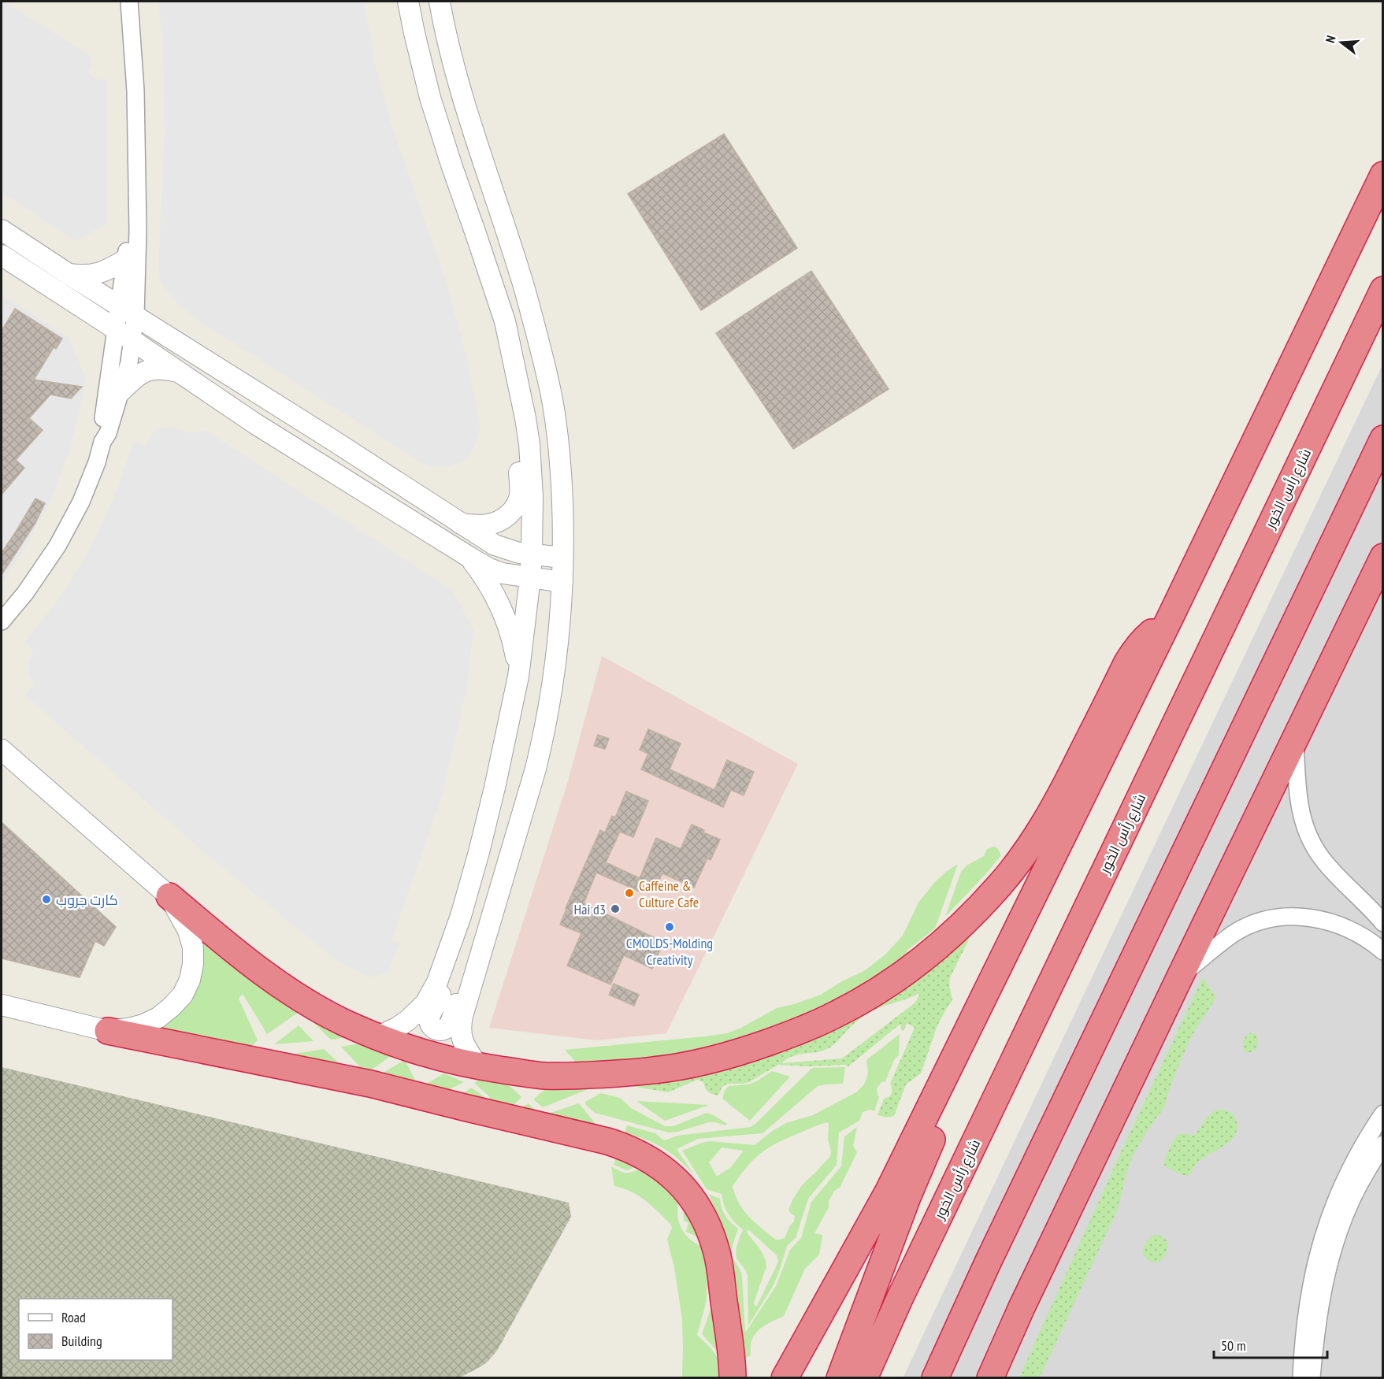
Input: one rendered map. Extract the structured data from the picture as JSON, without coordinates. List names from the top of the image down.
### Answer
{
  "streets": {
    "highway": ["شارع رأس الخور"]
  },
  "places": [
    "Caffeine & Culture Cafe",
    "كارت جروب",
    "Hai d3",
    "CMOLDS-Molding Creativity"
  ],
  "legend": ["Road", "Building"],
  "scale_bar": "50 m",
  "north": "left"
}
